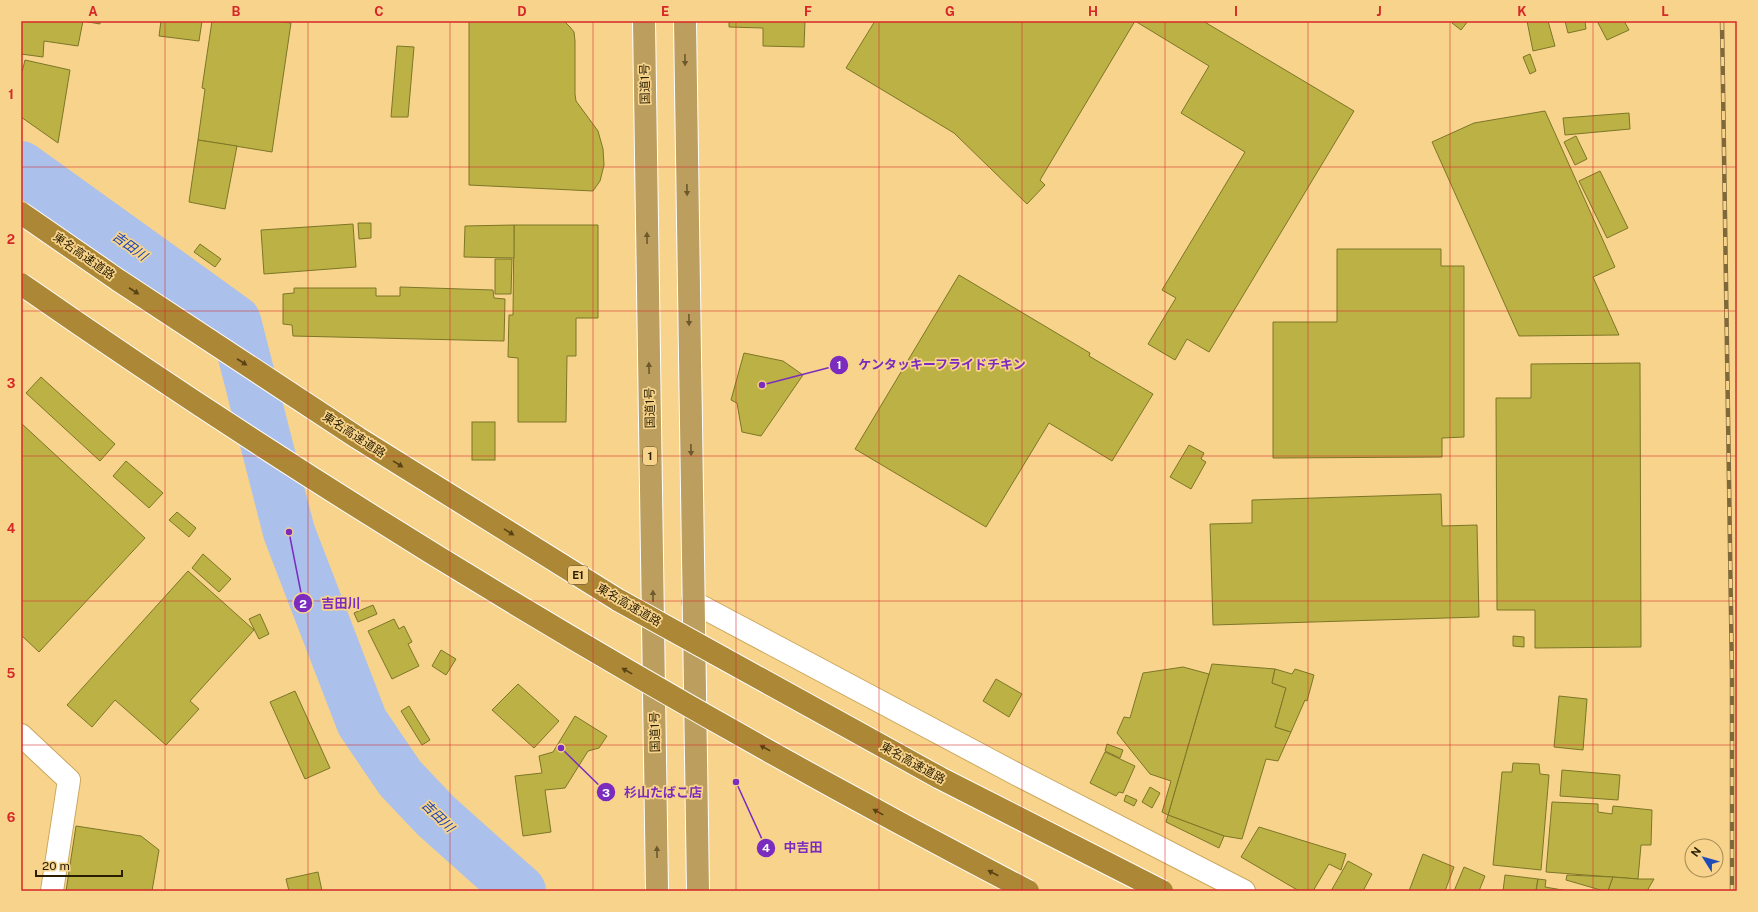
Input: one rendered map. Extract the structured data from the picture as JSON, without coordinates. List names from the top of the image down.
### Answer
{
  "streets": {
    "highway": [
      "国道1号",
      "東名高速道路",
      "1",
      "E1"
    ]
  },
  "water": ["吉田川"],
  "places": [
    "ケンタッキーフライドチキン",
    "吉田川",
    "杉山たばこ店",
    "中吉田"
  ],
  "scale_bar": "20 m",
  "north": "top left",
  "grid": {
    "columns": [
      "A",
      "B",
      "C",
      "D",
      "E",
      "F",
      "G",
      "H",
      "I",
      "J",
      "K",
      "L"
    ],
    "rows": [
      "1",
      "2",
      "3",
      "4",
      "5",
      "6"
    ]
  }
}
